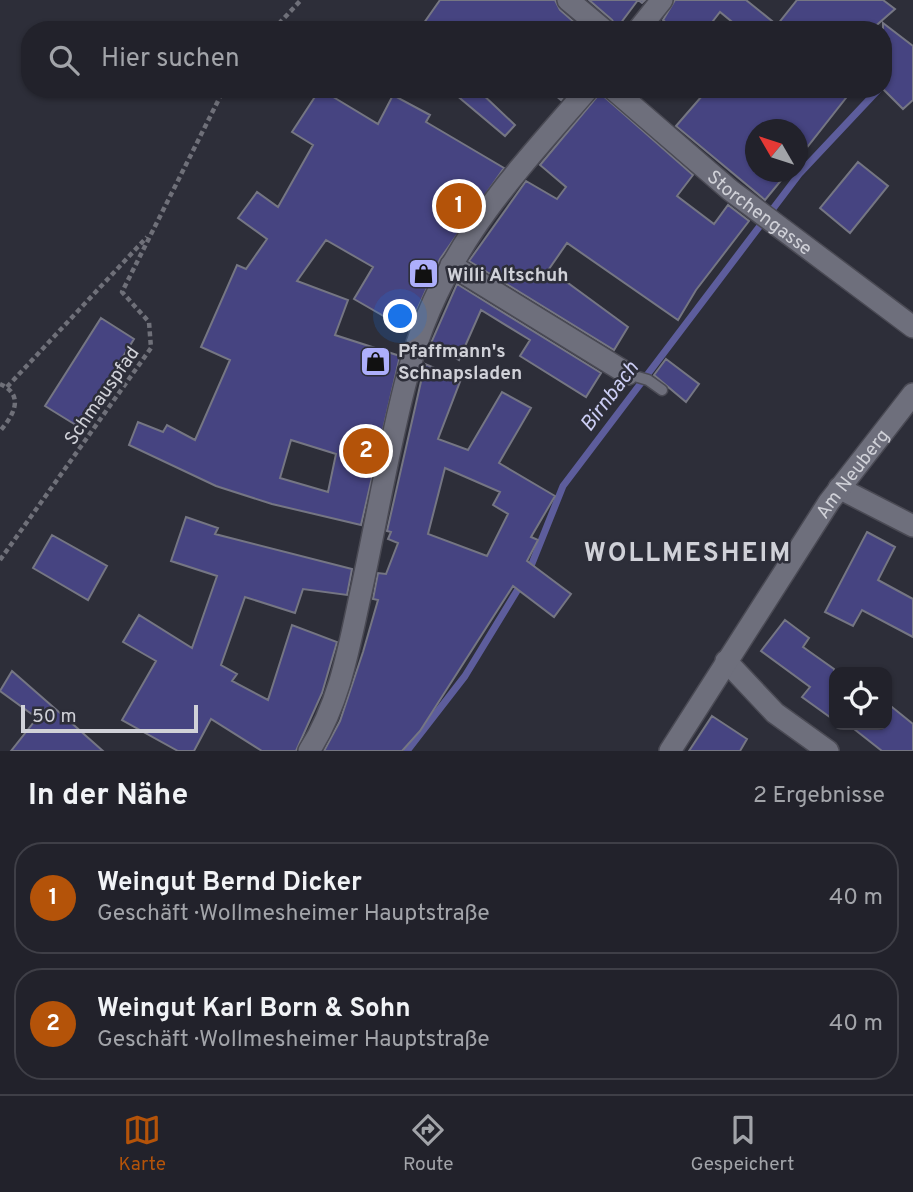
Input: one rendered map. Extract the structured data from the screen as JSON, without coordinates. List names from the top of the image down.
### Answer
{
  "streets": {
    "street": ["Storchengasse", "Am Neuberg"],
    "path": ["Schmauspfad"]
  },
  "districts": ["WOLLMESHEIM"],
  "water": ["Birnbach"],
  "places": {
    "shop": ["Willi Altschuh", "Pfaffmann's Schnapsladen"]
  },
  "scale_bar": "50 m",
  "north": "top left",
  "page": {
    "search": "Hier suchen",
    "pins": ["1", "2"],
    "scale": "50 m",
    "heading": ["In der Nähe", "2 Ergebnisse"],
    "list": [
      {
        "mark": "1",
        "name": "Weingut Bernd Dicker",
        "note": "Geschäft · Wollmesheimer Hauptstraße",
        "value": "40 m"
      },
      {
        "mark": "2",
        "name": "Weingut Karl Born & Sohn",
        "note": "Geschäft · Wollmesheimer Hauptstraße",
        "value": "40 m"
      }
    ],
    "nav": ["Karte", "Route", "Gespeichert"]
  }
}
